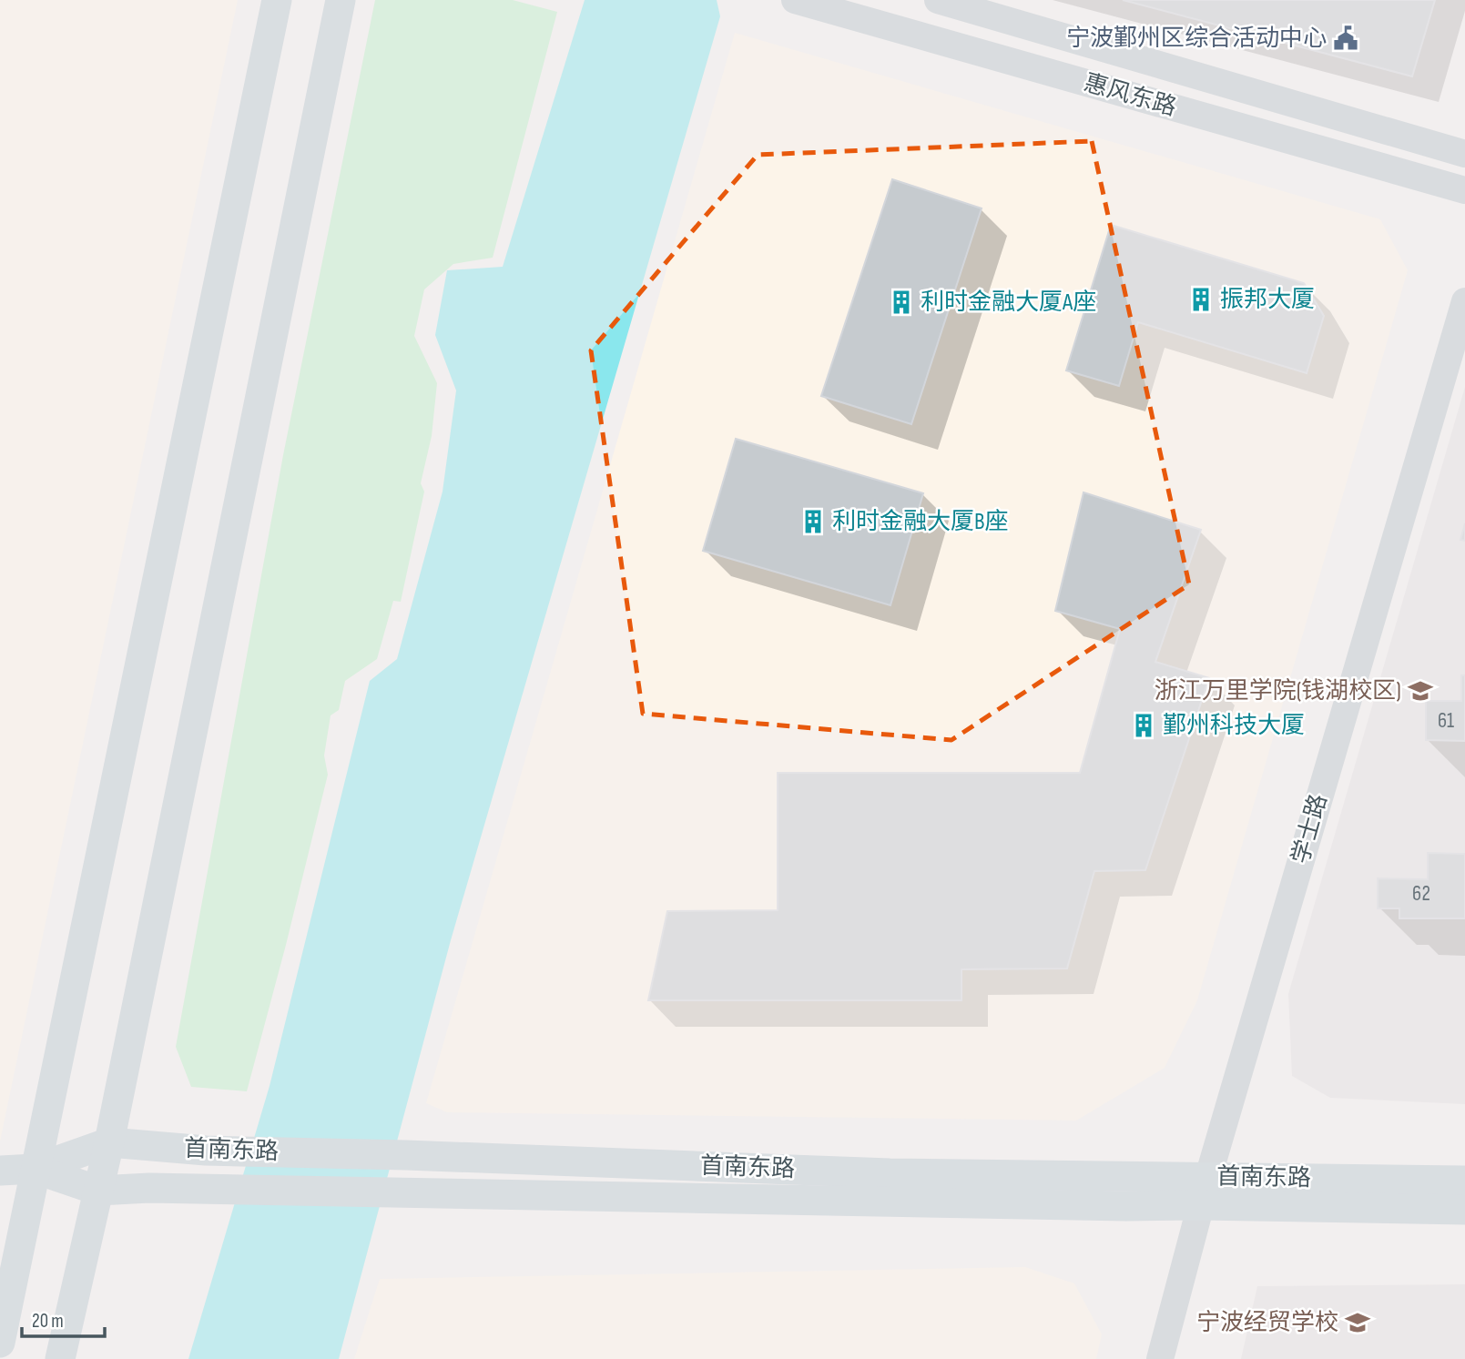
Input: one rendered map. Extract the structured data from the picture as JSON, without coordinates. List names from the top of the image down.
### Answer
{
  "streets": {
    "main road": ["首南东路"],
    "street": ["惠风东路", "学士路"]
  },
  "crossings": [
    ["学士路", "首南东路"]
  ],
  "places": {
    "public building": ["宁波鄞州区综合活动中心"],
    "building": [
      "振邦大厦",
      "利时金融大厦A座",
      "利时金融大厦B座",
      "鄞州科技大厦"
    ],
    "school or university": ["浙江万里学院(钱湖校区)", "宁波经贸学校"]
  },
  "house_numbers": ["61", "62"],
  "scale_bar": "20 m"
}
